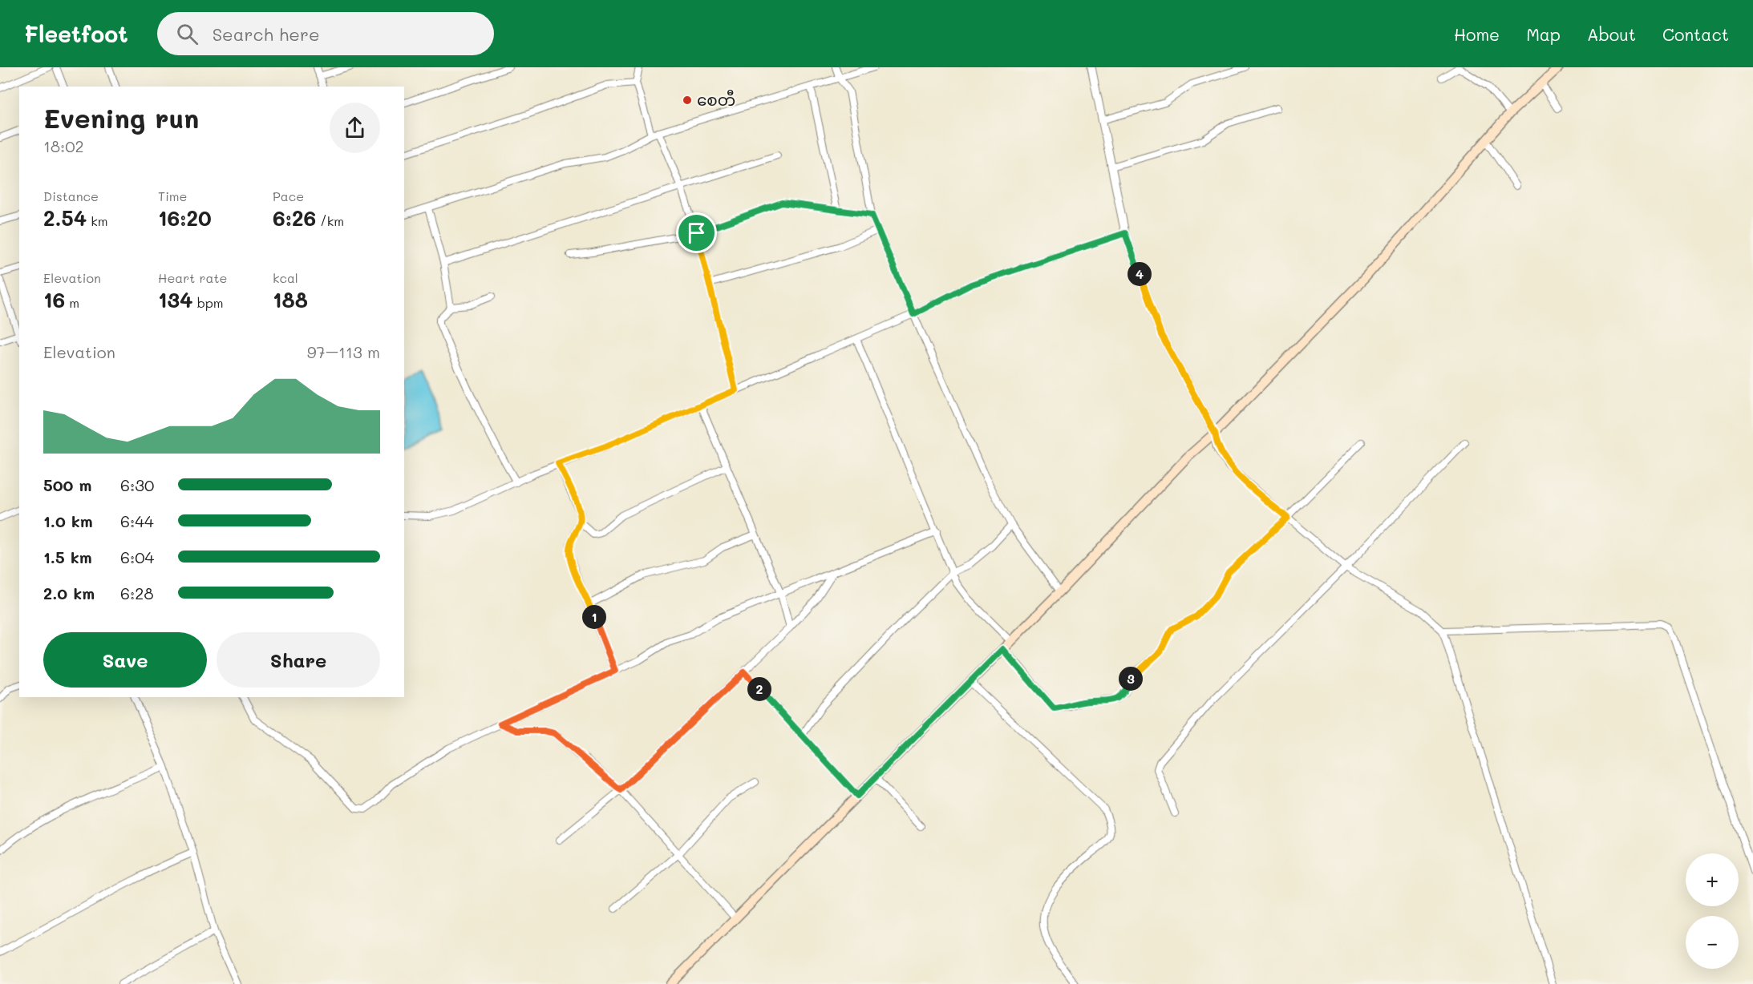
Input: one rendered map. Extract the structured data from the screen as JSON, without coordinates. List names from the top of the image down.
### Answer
{
  "places": ["စေတီ"],
  "page": {
    "header": "Fleetfoot",
    "search": "Search here",
    "nav": [
      "Home",
      "Map",
      "About",
      "Contact"
    ],
    "heading": ["Evening run", "18:02"],
    "stats": [
      ["Distance", "2.54 km"],
      ["Time", "16:20"],
      ["Pace", "6:26 /km"],
      ["Elevation", "16 m"],
      ["Heart rate", "134 bpm"],
      ["kcal", "188"]
    ],
    "pins": [
      "4",
      "1",
      "3",
      "2"
    ],
    "chart": ["Elevation", "97–113 m"],
    "list": [
      {
        "name": "500 m",
        "note": "6:30"
      },
      {
        "name": "1.0 km",
        "note": "6:44"
      },
      {
        "name": "1.5 km",
        "note": "6:04"
      },
      {
        "name": "2.0 km",
        "note": "6:28"
      }
    ],
    "buttons": ["Save", "Share"],
    "map_buttons": ["+", "−"]
  }
}
